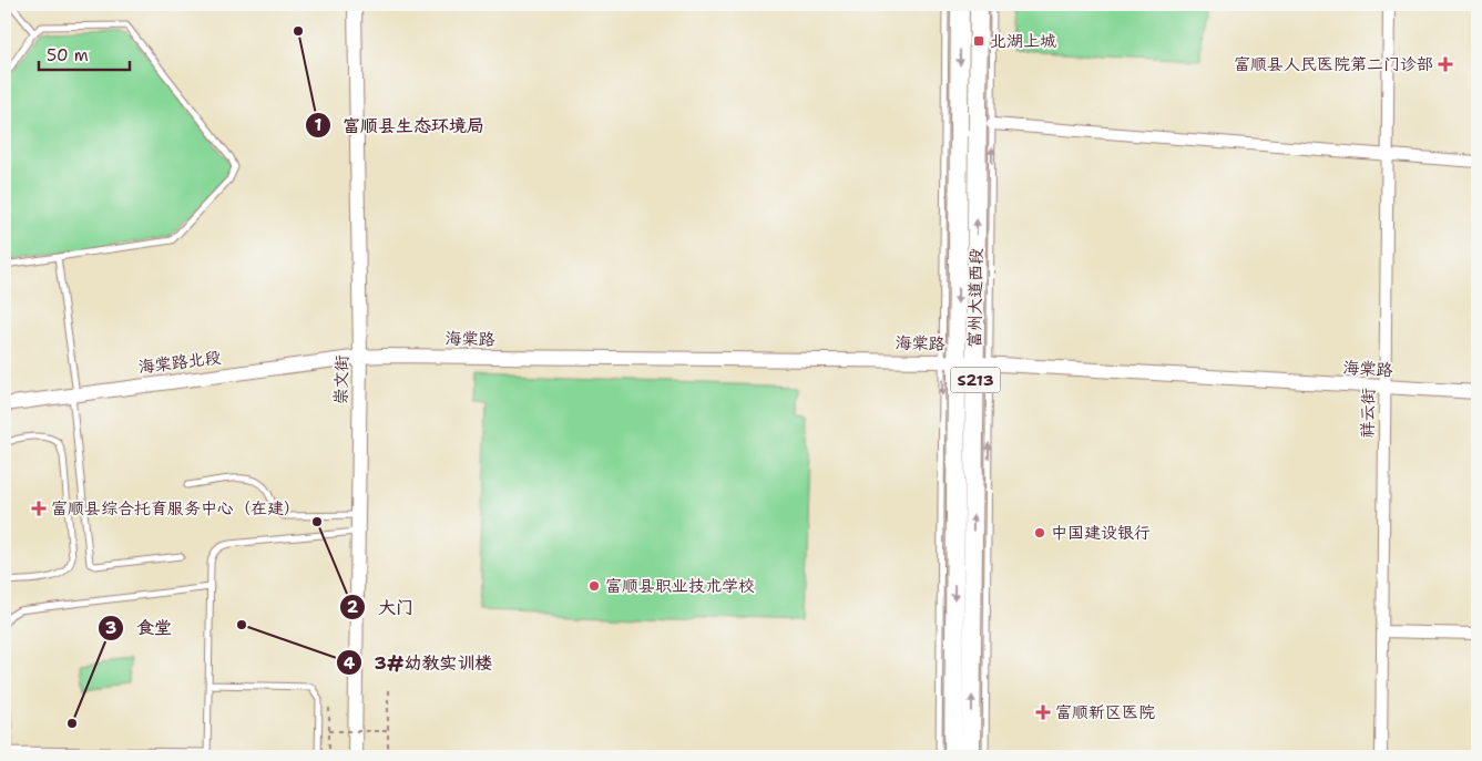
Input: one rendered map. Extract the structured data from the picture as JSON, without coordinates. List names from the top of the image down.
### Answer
{
  "streets": {
    "main road": ["富州大道西段", "S213"],
    "street": [
      "海棠路",
      "海棠路北段",
      "崇文街",
      "祥云街"
    ]
  },
  "crossings": [
    ["富州大道西段", "海棠路"],
    ["海棠路", "海棠路北段"],
    ["海棠路", "崇文街"],
    ["海棠路", "祥云街"],
    ["海棠路北段", "崇文街"]
  ],
  "places": {
    "other": [
      "富顺县生态环境局",
      "大门",
      "中国建设银行",
      "富顺县职业技术学校",
      "3#幼教实训楼",
      "食堂"
    ],
    "transit": ["北湖上城"],
    "health": ["富顺县人民医院第二门诊部", "富顺县综合托育服务中心（在建）", "富顺新区医院"]
  },
  "scale_bar": "50 m"
}
